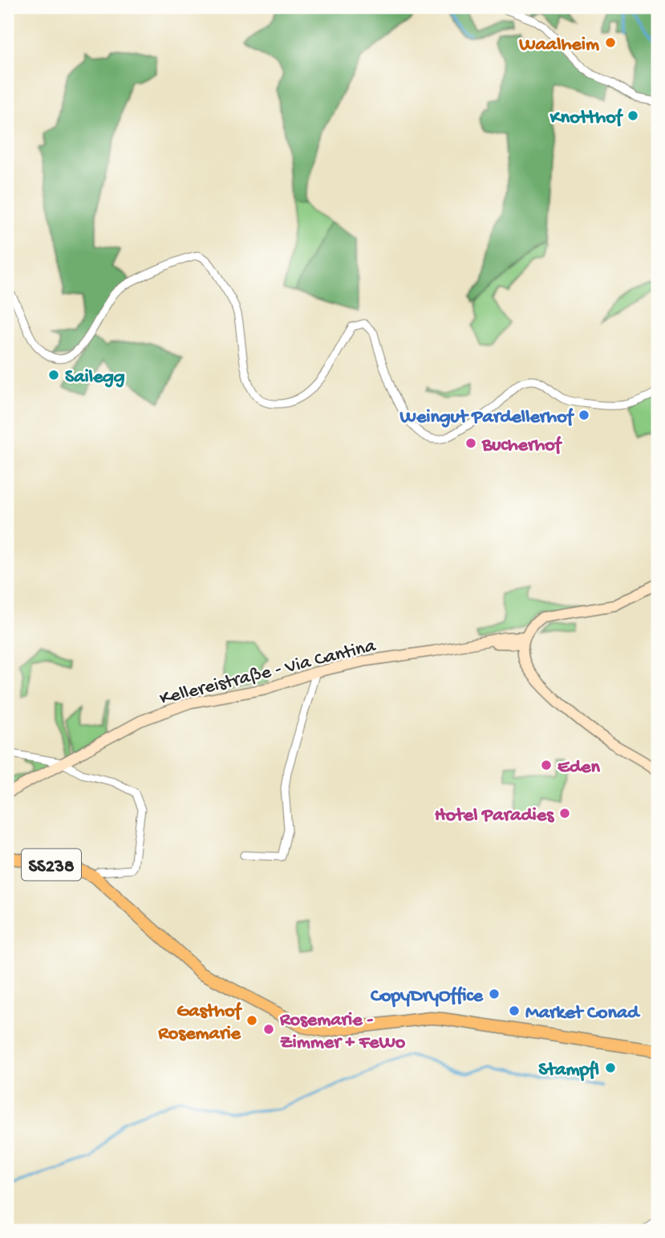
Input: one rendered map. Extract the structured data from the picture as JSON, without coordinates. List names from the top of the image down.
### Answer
{
  "streets": {
    "main road": ["SS238"],
    "street": ["Kellereistraße - Via Cantina"]
  },
  "places": [
    "Waalheim",
    "Knotthof",
    "Sailegg",
    "Weingut Pardellerhof",
    "Bucherhof",
    "Eden",
    "Hotel Paradies",
    "CopyDryOffice",
    "Market Conad",
    "Gasthof Rosemarie",
    "Rosemarie - Zimmer + FeWo",
    "Stampfl"
  ]
}
